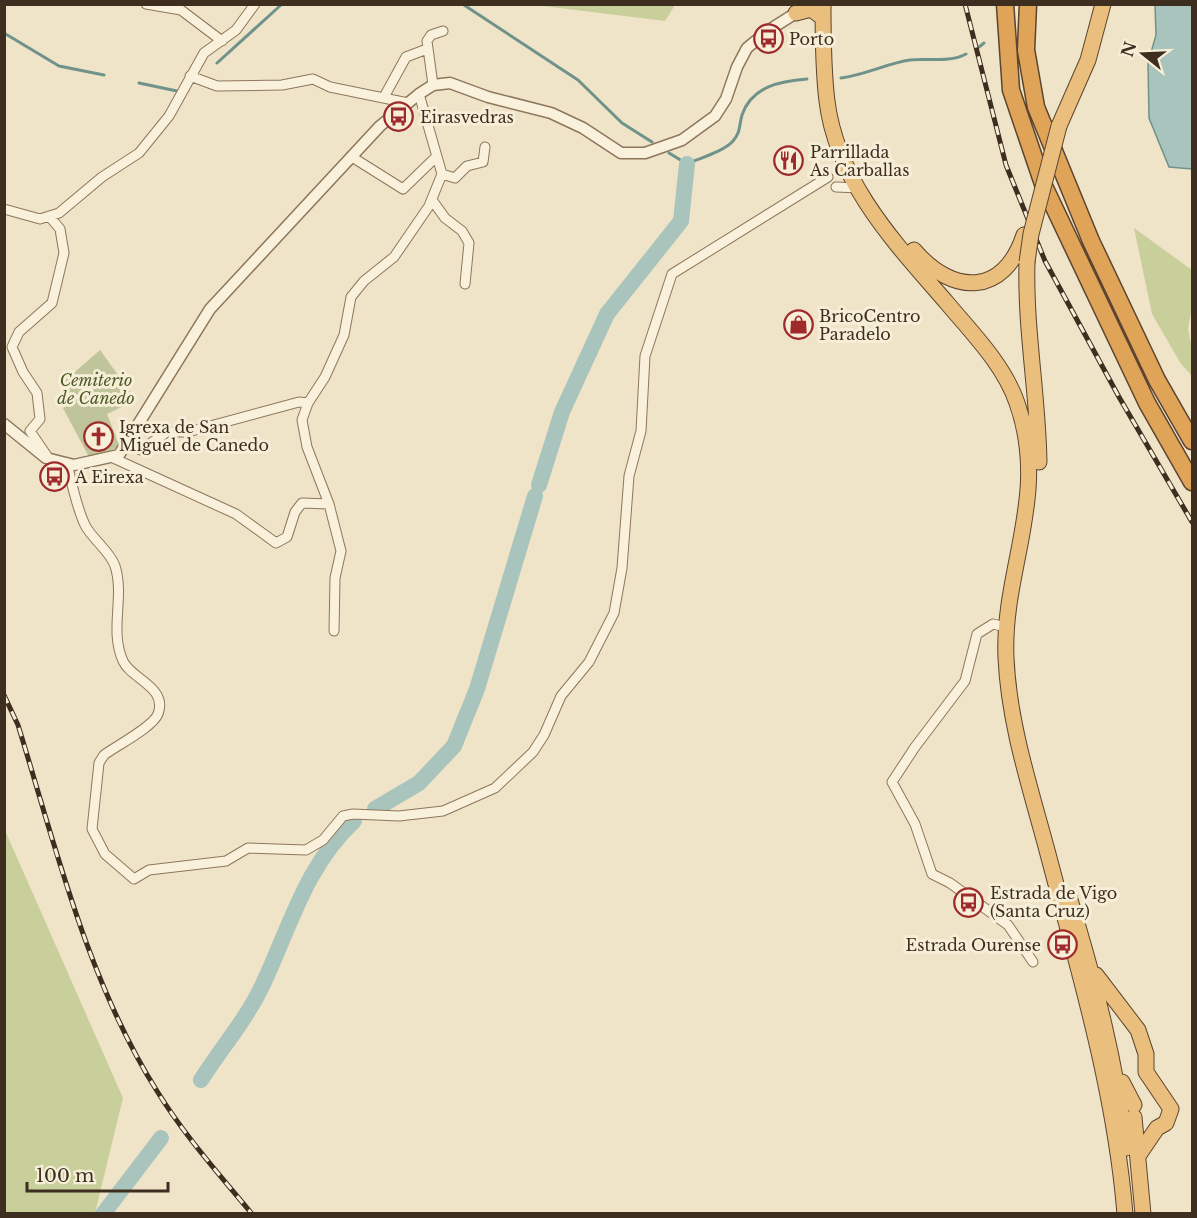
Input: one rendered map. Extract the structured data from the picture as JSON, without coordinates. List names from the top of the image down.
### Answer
{
  "parks": ["Cemiterio de Canedo"],
  "places": {
    "bus stop": [
      "Porto",
      "Eirasvedras",
      "A Eirexa",
      "Estrada de Vigo (Santa Cruz)",
      "Estrada Ourense"
    ],
    "restaurant": ["Parrillada As Carballas"],
    "shop": ["BricoCentro Paradelo"],
    "church": ["Igrexa de San Miguel de Canedo"]
  },
  "scale_bar": "100 m",
  "north": "left"
}
